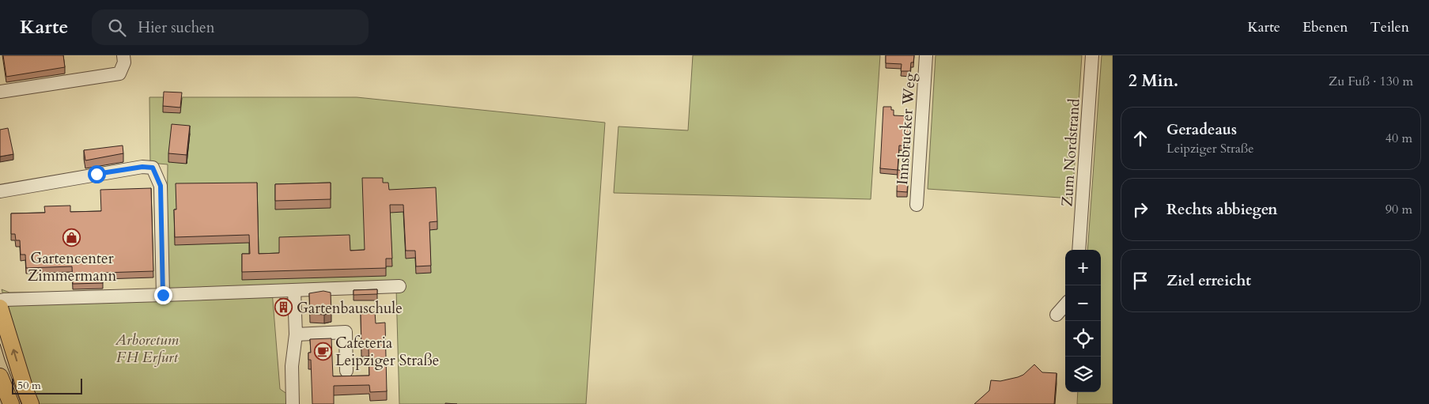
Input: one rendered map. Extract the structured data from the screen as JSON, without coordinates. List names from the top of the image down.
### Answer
{
  "streets": {
    "street": ["Innsbrucker Weg", "Zum Nordstrand"]
  },
  "parks": ["Arboretum FH Erfurt"],
  "places": {
    "shop": ["Gartencenter Zimmermann"],
    "building": ["Gartenbauschule"],
    "cafe": ["Cafeteria Leipziger Straße"]
  },
  "scale_bar": "50 m",
  "page": {
    "header": "Karte",
    "search": "Hier suchen",
    "nav": ["Karte", "Ebenen", "Teilen"],
    "heading": ["2 Min.", "Zu Fuß · 130 m"],
    "list": [
      ["Geradeaus", "Leipziger Straße", "40 m"],
      ["Rechts abbiegen", "90 m"],
      "Ziel erreicht"
    ],
    "map_buttons": ["+", "−"],
    "scale": "50 m"
  }
}
